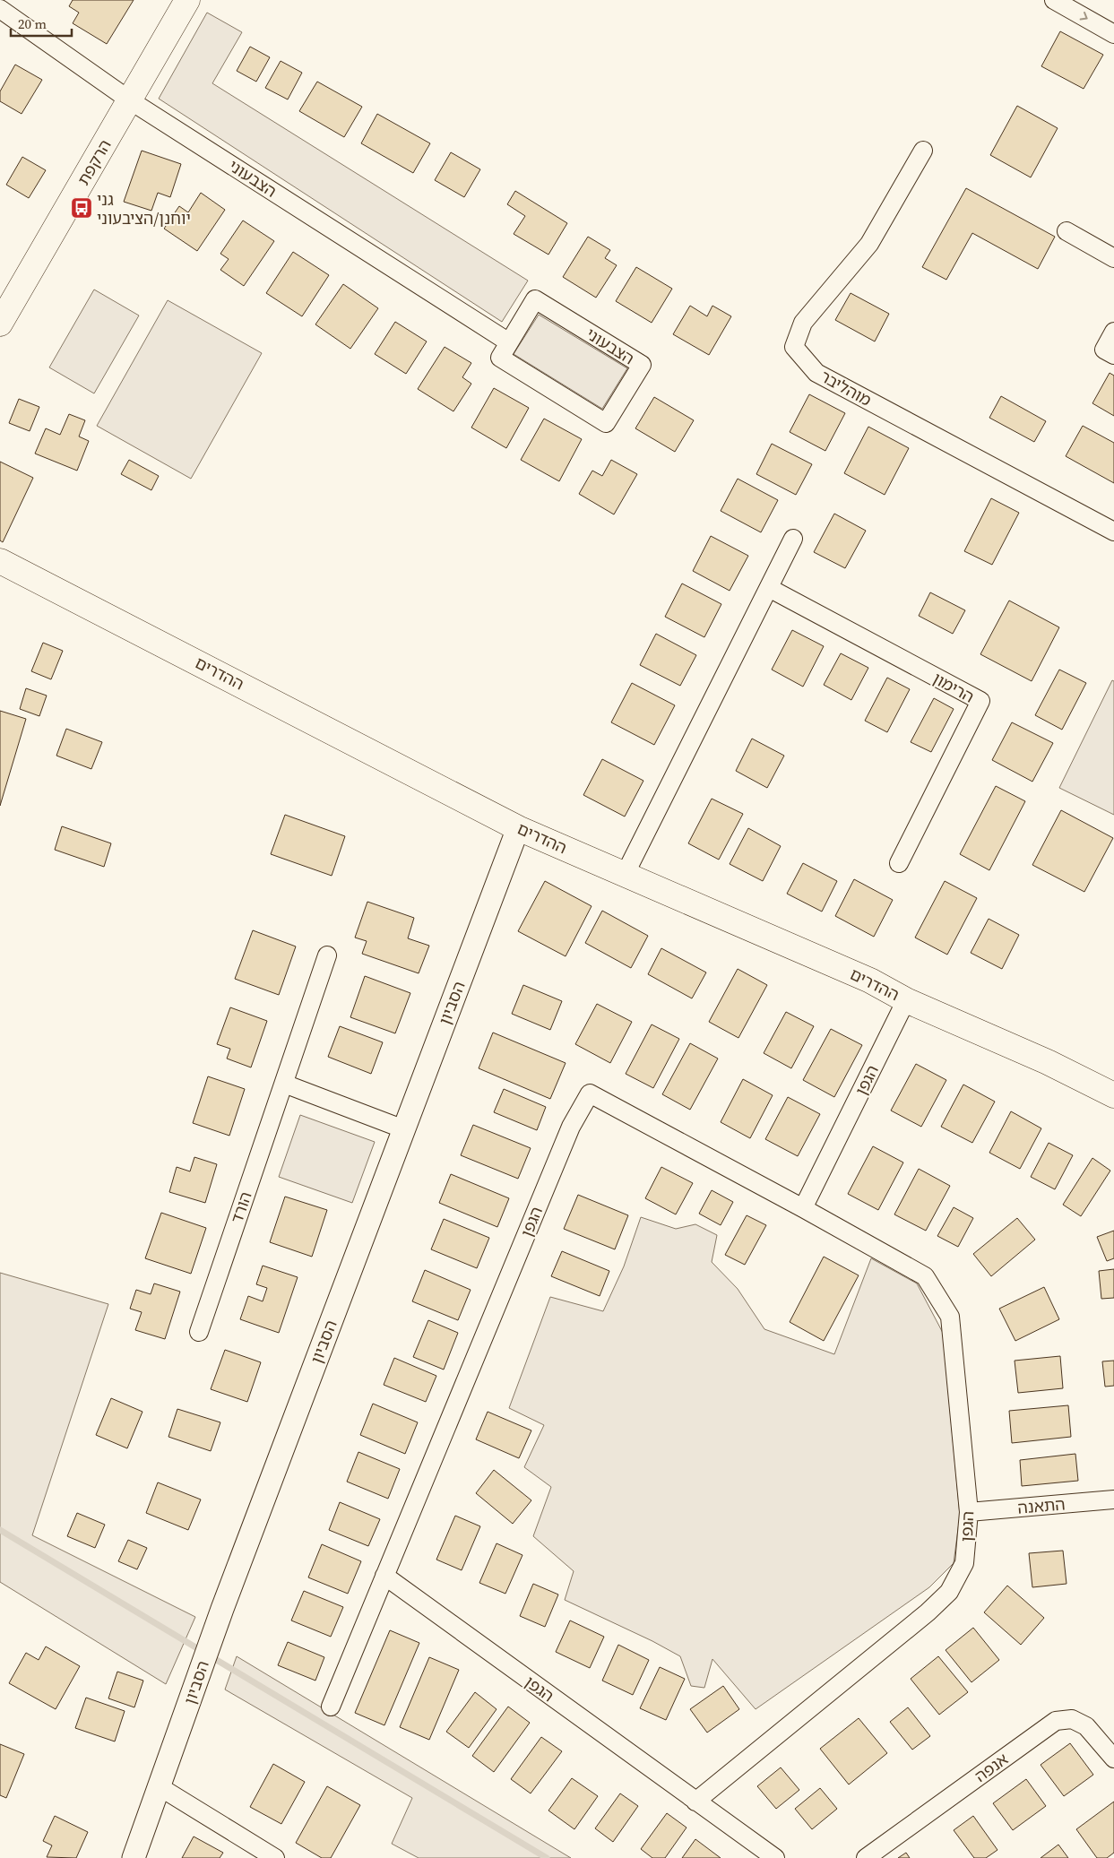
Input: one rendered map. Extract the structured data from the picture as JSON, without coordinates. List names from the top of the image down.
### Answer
{
  "streets": {
    "main road": ["הרקפת", "ההדרים"],
    "street": [
      "הצבעוני",
      "מוהליבר",
      "הרימון",
      "הסביון",
      "הגפן",
      "הורד",
      "התאנה",
      "אנפה"
    ]
  },
  "crossings": [
    ["הרקפת", "הצבעוני"],
    ["ההדרים", "הסביון"],
    ["ההדרים", "הגפן"],
    ["הגפן", "התאנה"]
  ],
  "places": {
    "bus stop": ["גני יוחנן/הציבעוני"]
  },
  "scale_bar": "20 m"
}
